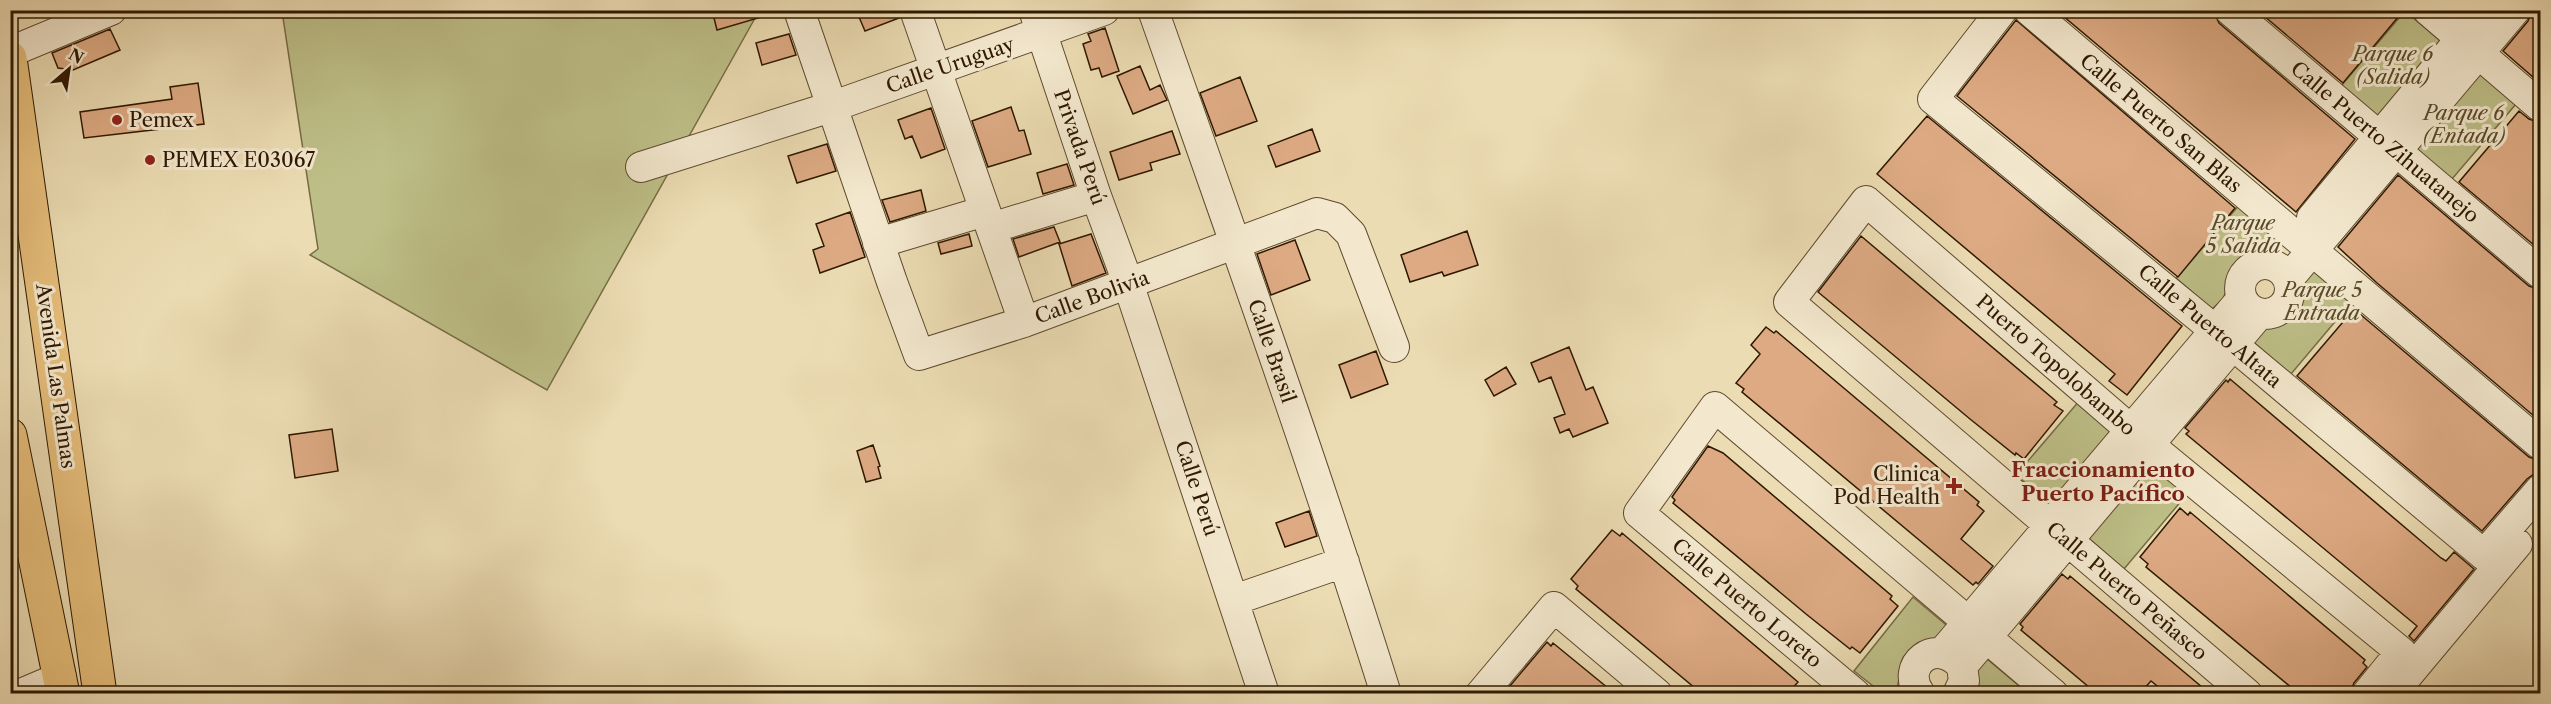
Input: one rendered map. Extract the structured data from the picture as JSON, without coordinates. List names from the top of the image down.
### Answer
{
  "streets": {
    "main road": ["Avenida Las Palmas"],
    "street": [
      "Calle Uruguay",
      "Calle Puerto San Blas",
      "Calle Puerto Zihuatanejo",
      "Privada Perú",
      "Calle Bolivia",
      "Calle Puerto Altata",
      "Calle Brasil",
      "Puerto Topolobambo",
      "Calle Perú",
      "Calle Puerto Peñasco",
      "Calle Puerto Loreto"
    ]
  },
  "crossings": [
    ["Calle Uruguay", "Privada Perú"],
    ["Calle Uruguay", "Calle Bolivia"],
    ["Privada Perú", "Calle Bolivia"],
    ["Privada Perú", "Calle Perú"],
    ["Calle Bolivia", "Calle Brasil"],
    ["Calle Bolivia", "Calle Perú"],
    ["Puerto Topolobambo", "Calle Puerto Peñasco"]
  ],
  "districts": ["Fraccionamiento Puerto Pacífico"],
  "parks": [
    "Parque 6 (Salida)",
    "Parque 6 (Entada)",
    "Parque 5 Salida",
    "Parque 5 Entrada"
  ],
  "places": {
    "other": ["Pemex", "PEMEX E03067"],
    "health": ["Clinica Pod Health"]
  },
  "north": "top right"
}
